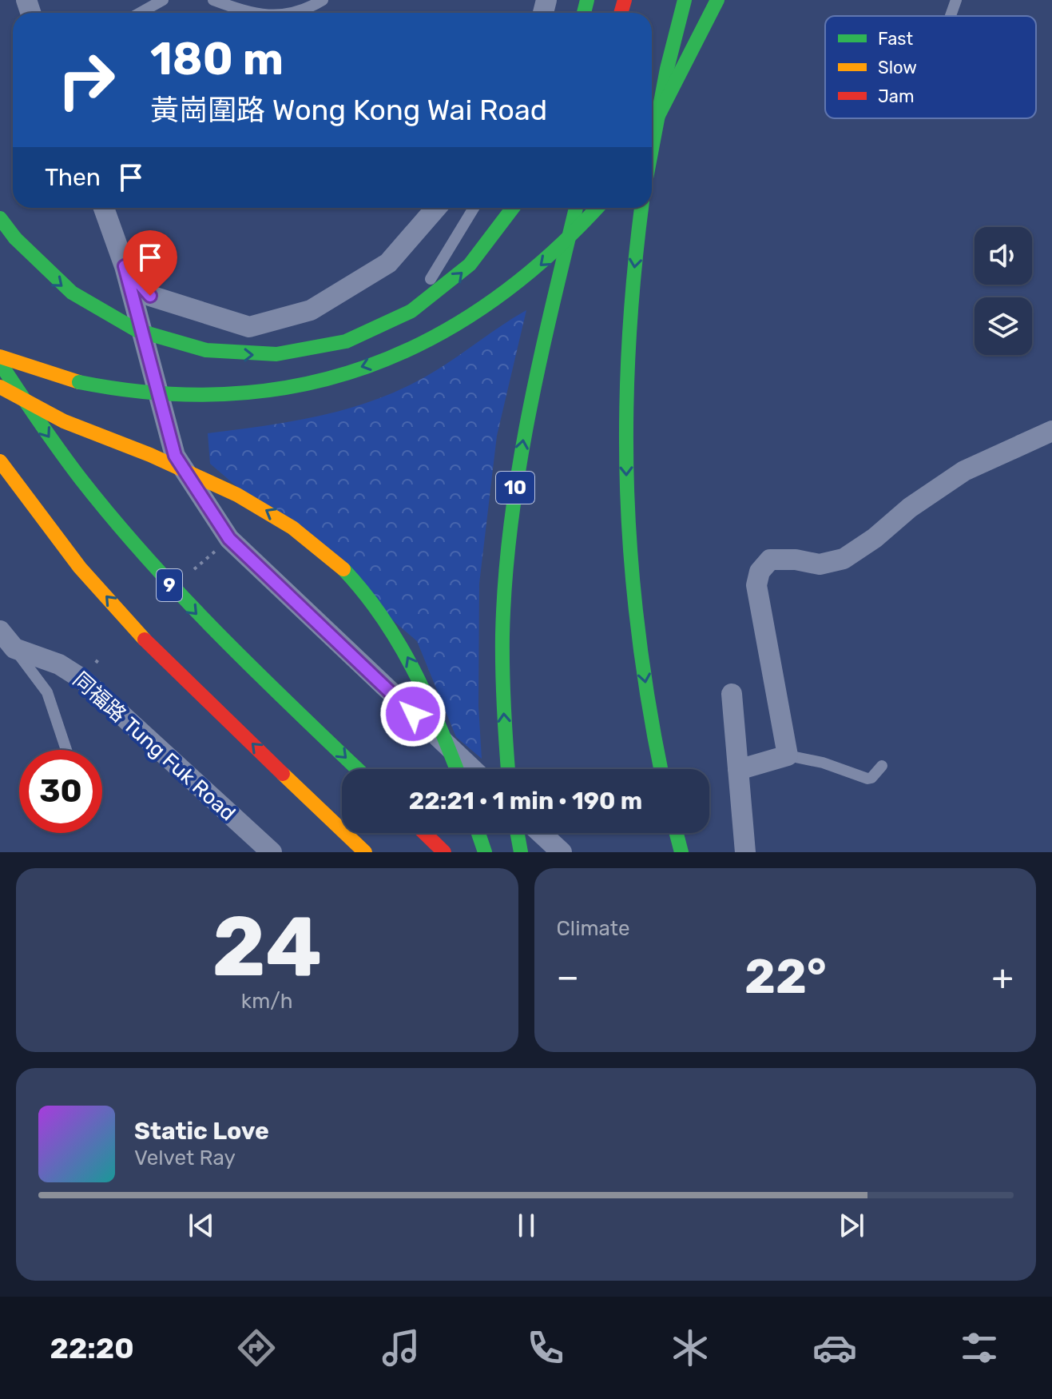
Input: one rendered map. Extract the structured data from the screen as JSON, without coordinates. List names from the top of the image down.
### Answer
{
  "streets": {
    "highway": ["10", "9"],
    "street": ["同福路 Tung Fuk Road"]
  },
  "legend": ["Fast", "Slow", "Jam"],
  "page": {
    "turn": ["180 m", "黃崗圍路 Wong Kong Wai Road"],
    "then": "Then",
    "limit": "30",
    "trip": "22:21 · 1 min · 190 m",
    "tile": [
      ["24", "km/h"],
      "Climate"
    ],
    "heat": ["−", "22°", "+"],
    "song": ["Static Love", "Velvet Ray"],
    "tabs": "22:20"
  }
}
